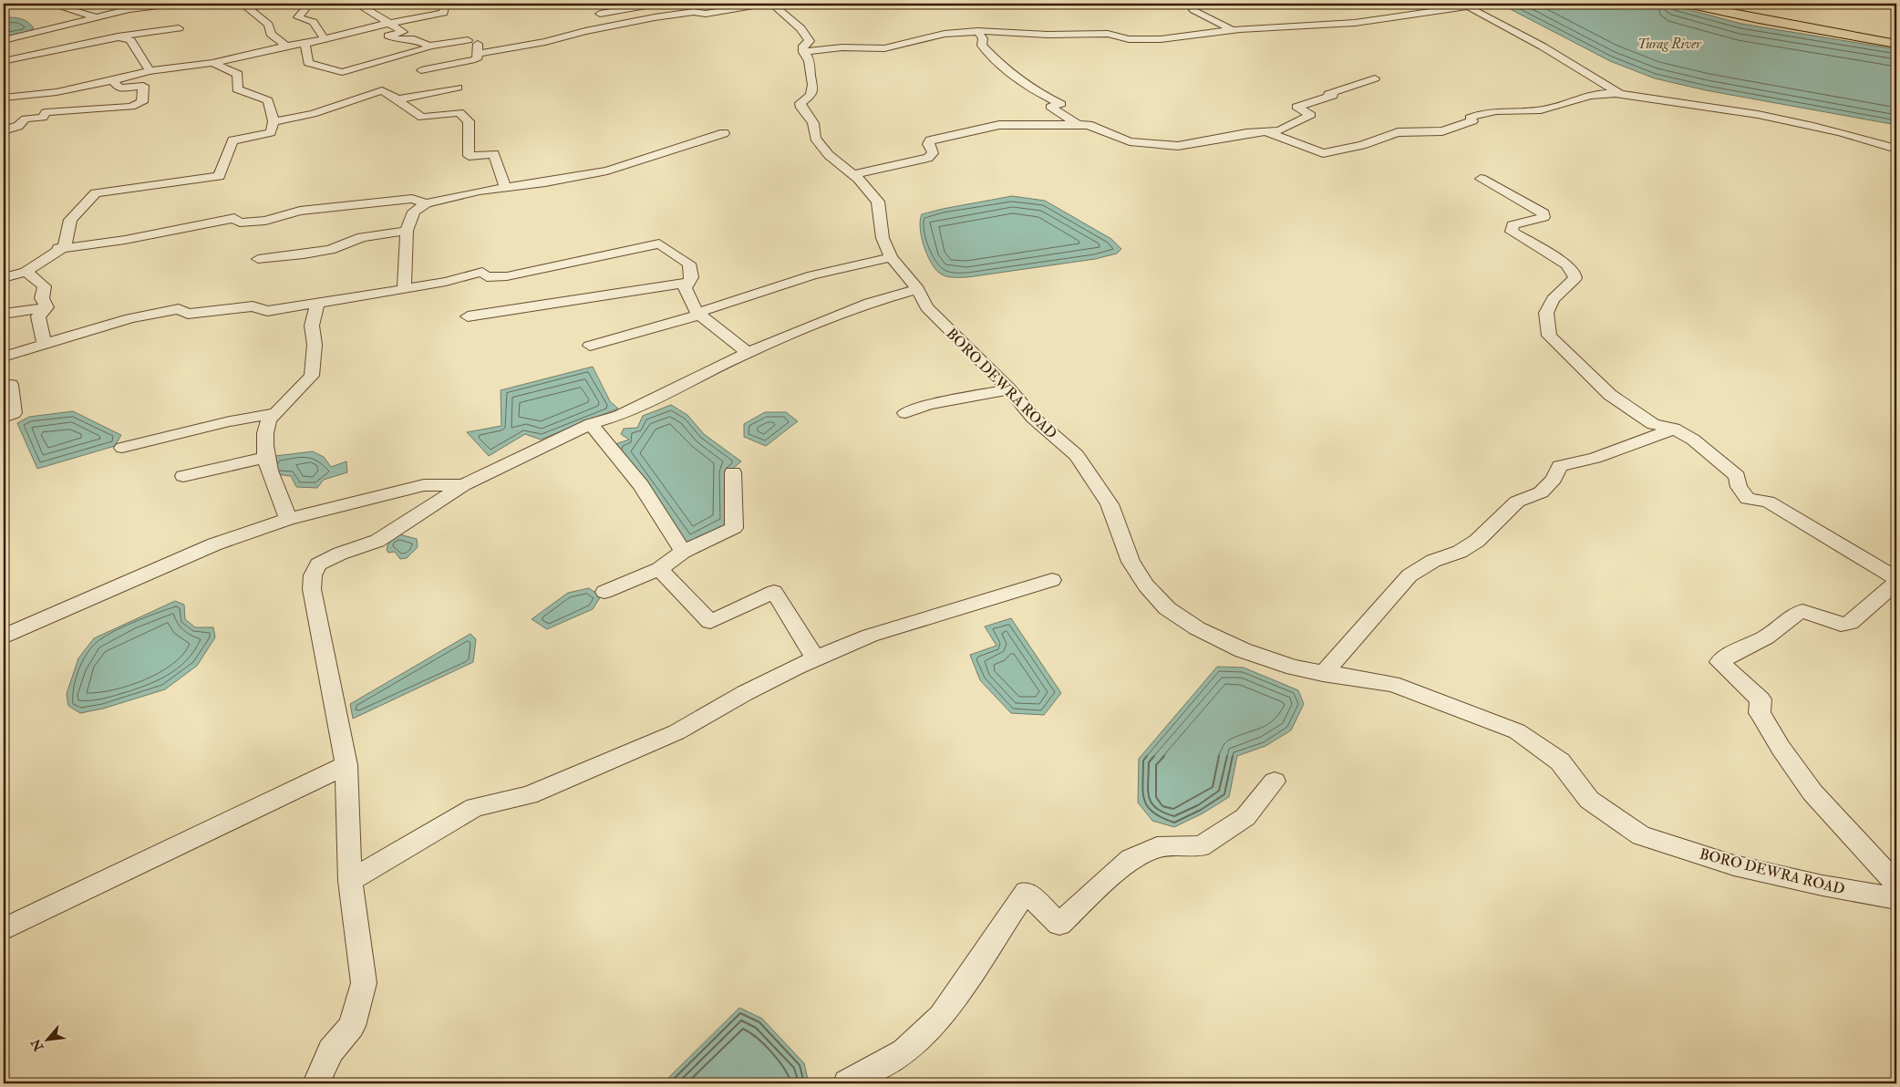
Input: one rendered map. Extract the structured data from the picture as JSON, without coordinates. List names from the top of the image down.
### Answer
{
  "streets": {
    "street": ["BORO DEWRA ROAD"]
  },
  "water": ["Turag River"],
  "north": "bottom left"
}
